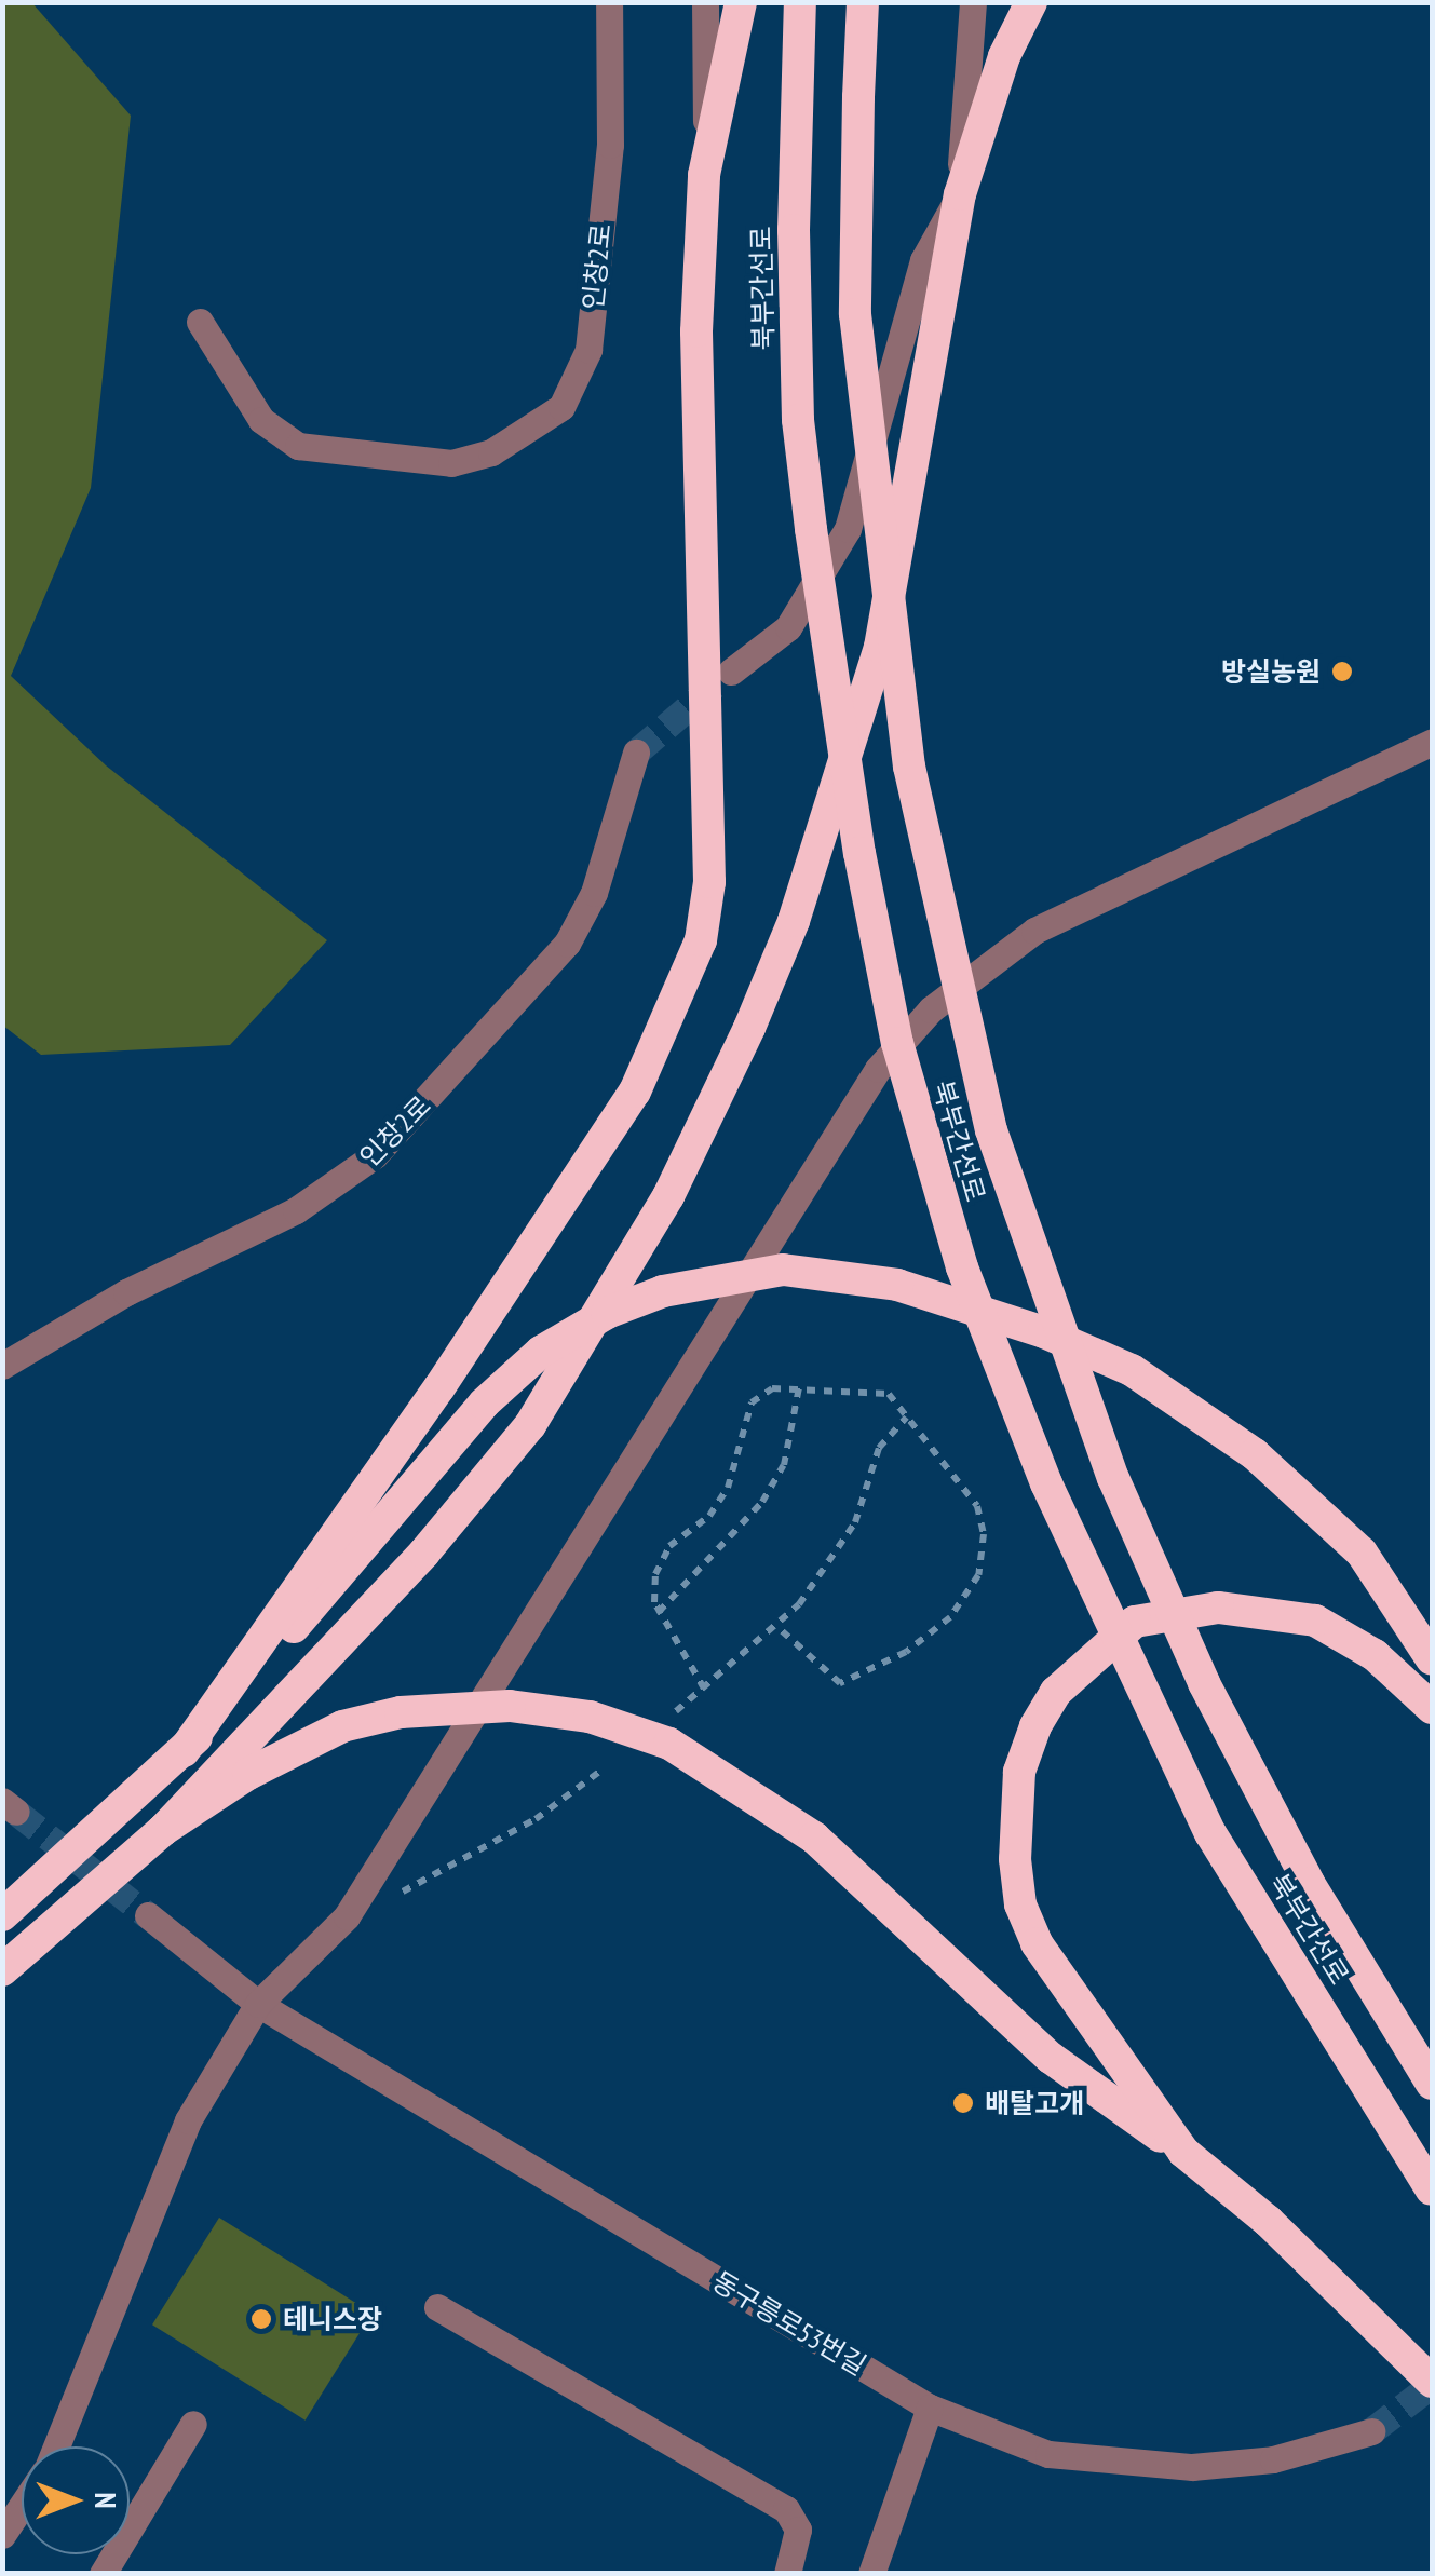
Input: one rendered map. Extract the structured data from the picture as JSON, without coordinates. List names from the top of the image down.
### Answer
{
  "streets": {
    "highway": ["북부간선로"],
    "street": ["인창2로", "동구릉로53번길"]
  },
  "places": ["방실농원", "배탈고개", "테니스장"],
  "north": "right"
}
